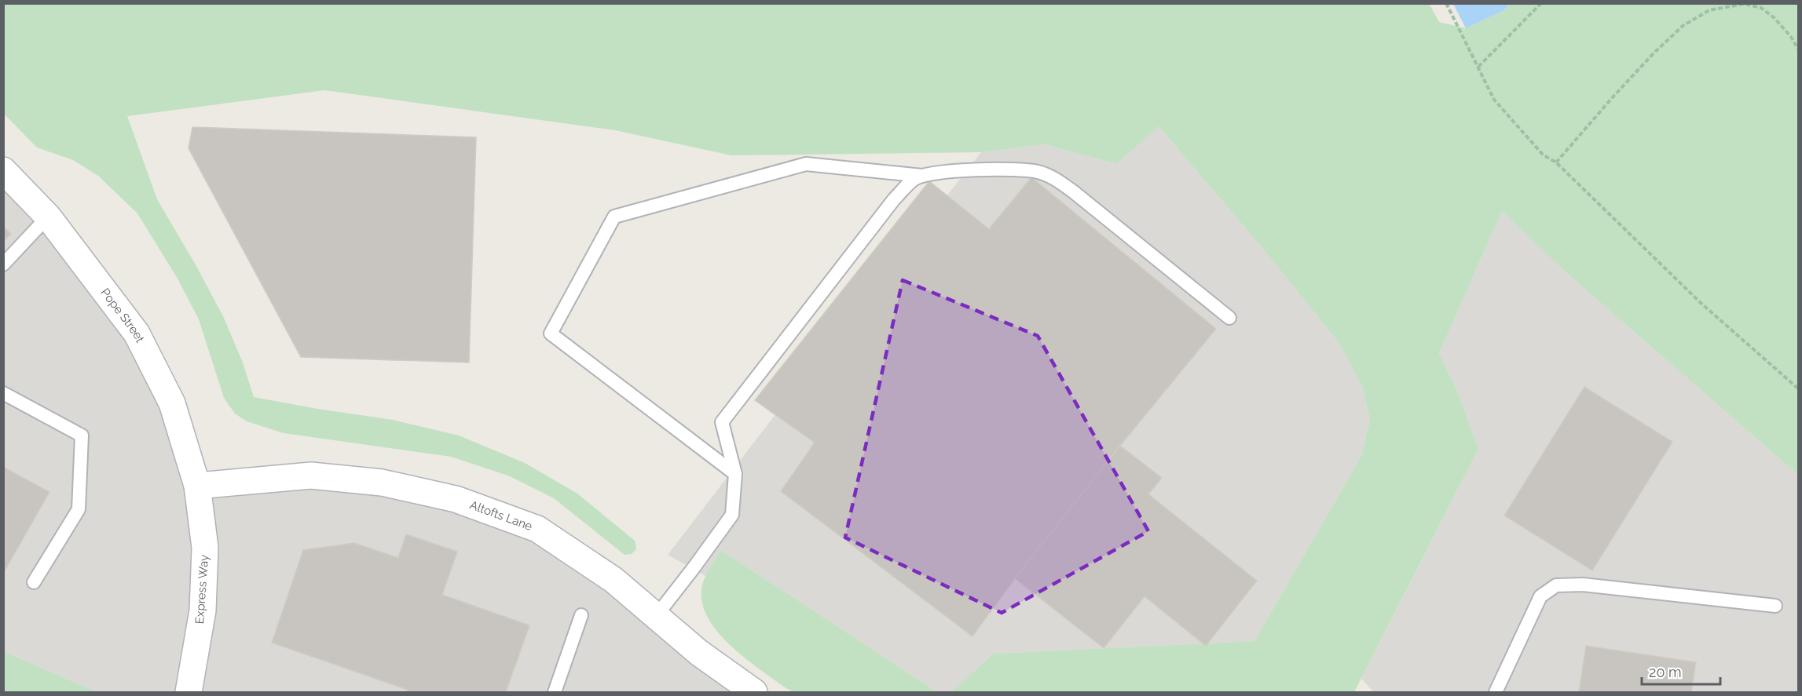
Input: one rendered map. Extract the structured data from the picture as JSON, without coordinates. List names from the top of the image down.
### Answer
{
  "streets": {
    "street": ["Pope Street", "Altofts Lane", "Express Way"]
  },
  "crossings": [
    ["Pope Street", "Altofts Lane"],
    ["Pope Street", "Express Way"],
    ["Altofts Lane", "Express Way"]
  ],
  "scale_bar": "20 m"
}
